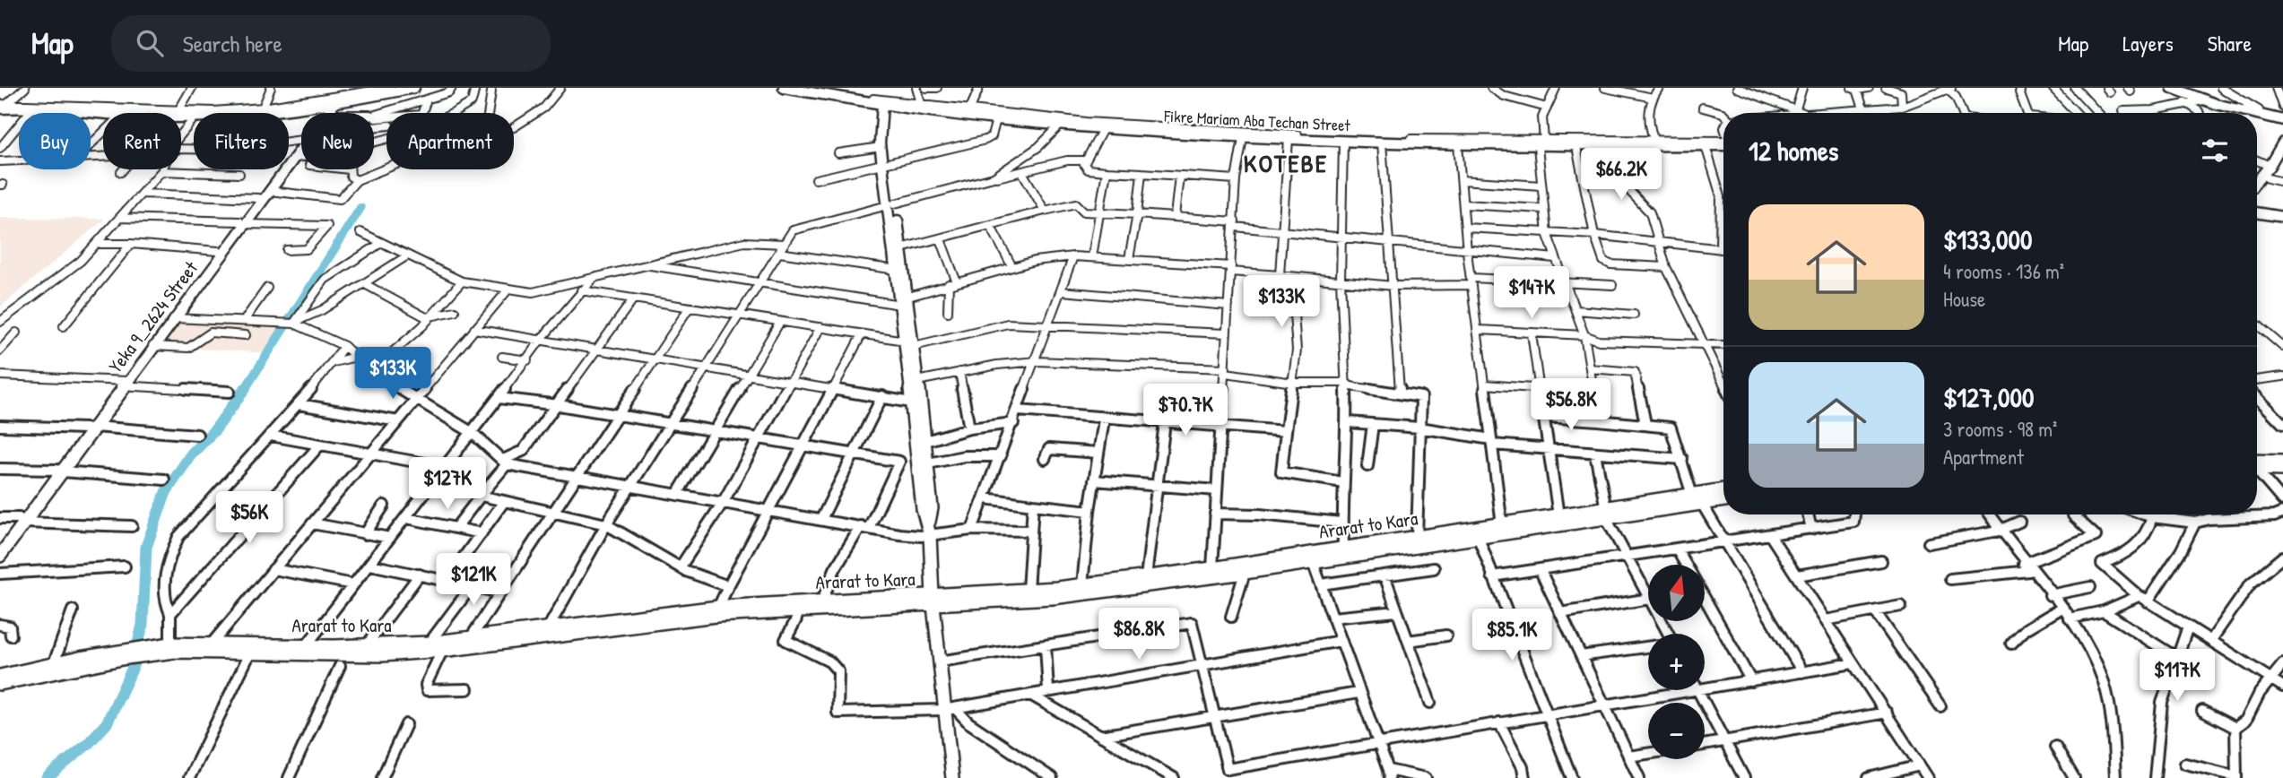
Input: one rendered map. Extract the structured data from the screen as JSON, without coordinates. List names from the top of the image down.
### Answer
{
  "streets": {
    "main road": ["Fikre Mariam Aba Techan Street", "Yeka 9_2624 Street", "Ararat to Kara"]
  },
  "districts": ["KOTEBE"],
  "north": "top",
  "page": {
    "header": "Map",
    "search": "Search here",
    "nav": ["Map", "Layers", "Share"],
    "chip": [
      "Buy",
      "Rent",
      "Filters",
      "New",
      "Apartment"
    ],
    "heading": "12 homes",
    "price": [
      "$66.2K",
      "$147K",
      "$133K",
      "$133K",
      "$56.8K",
      "$70.7K",
      "$127K",
      "$56K",
      "$121K",
      "$86.8K",
      "$85.1K",
      "$117K"
    ],
    "list": [
      {
        "name": "$133,000",
        "note": "4 rooms · 136 m² · House"
      },
      {
        "name": "$127,000",
        "note": "3 rooms · 98 m² · Apartment"
      }
    ],
    "map_buttons": ["+", "−"]
  }
}
